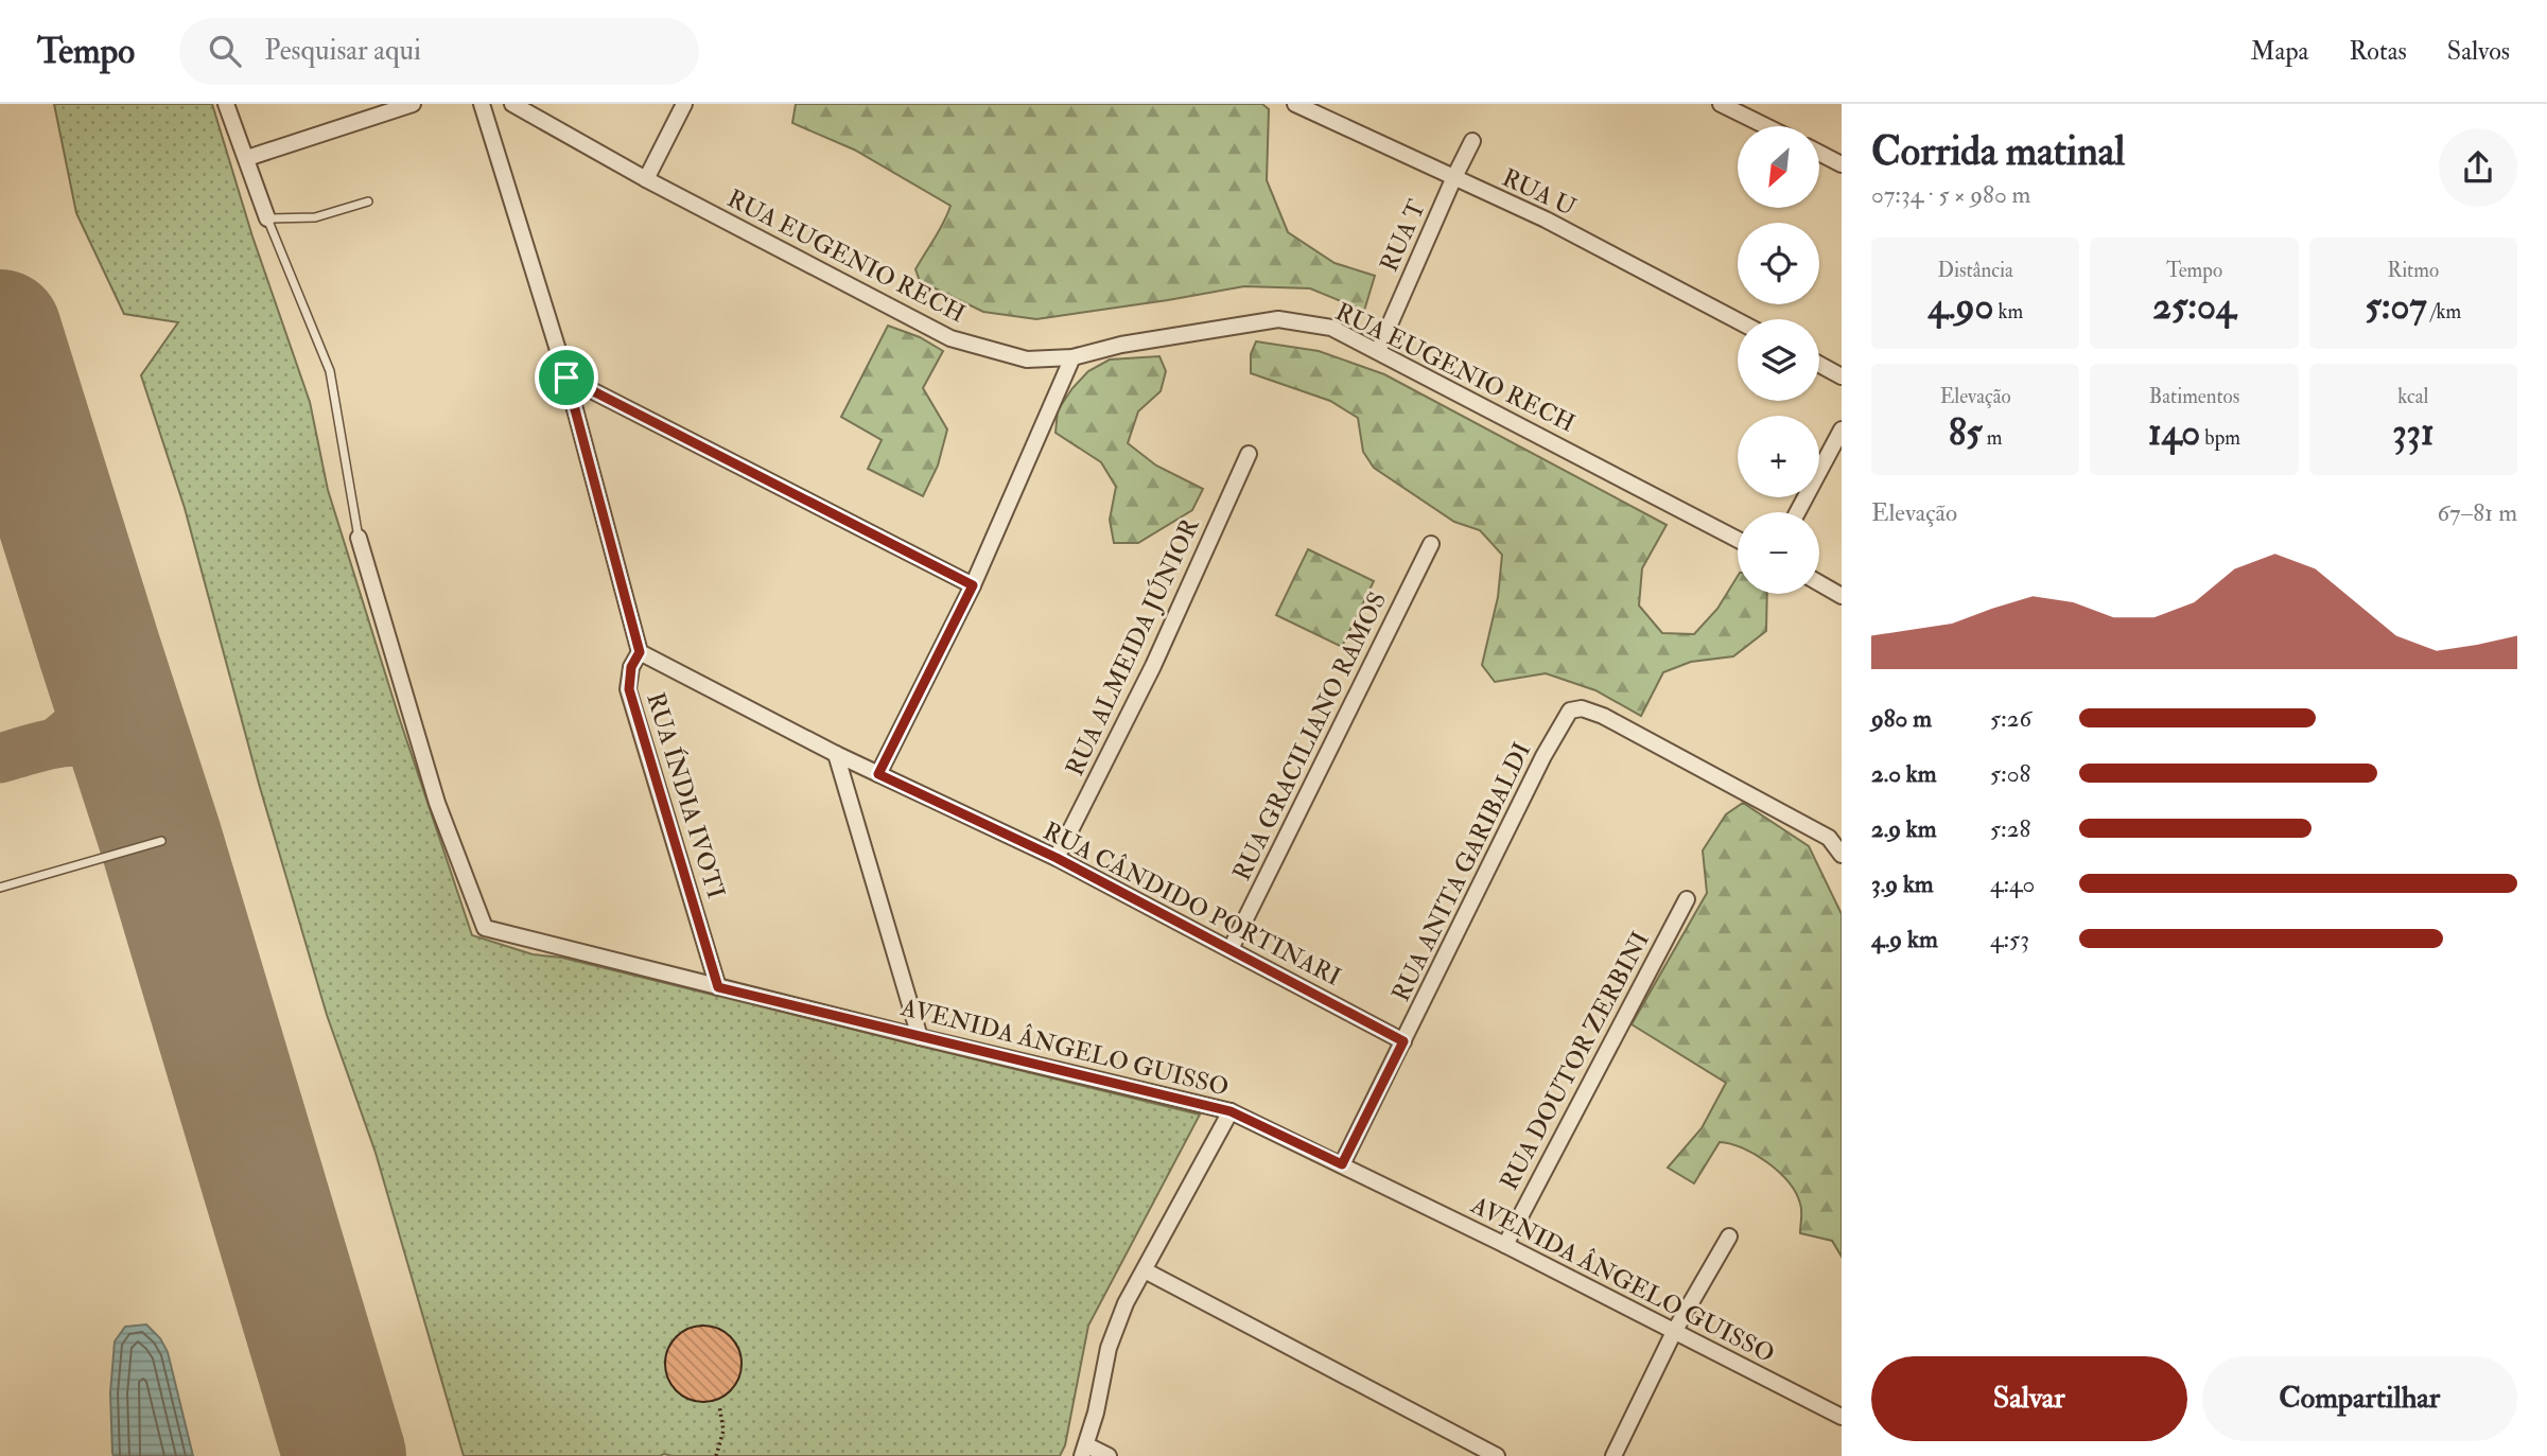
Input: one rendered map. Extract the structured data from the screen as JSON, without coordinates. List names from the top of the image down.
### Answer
{
  "streets": {
    "street": [
      "RUA U",
      "RUA T",
      "RUA EUGENIO RECH",
      "RUA ALMEIDA JÚNIOR",
      "RUA GRACILIANO RAMOS",
      "RUA ÍNDIA IVOTI",
      "RUA ANITA GARIBALDI",
      "RUA CÂNDIDO PORTINARI",
      "AVENIDA ÂNGELO GUISSO",
      "RUA DOUTOR ZERBINI"
    ]
  },
  "crossings": [
    ["RUA U", "RUA T"],
    ["RUA T", "RUA EUGENIO RECH"],
    ["RUA ALMEIDA JÚNIOR", "RUA CÂNDIDO PORTINARI"],
    ["RUA GRACILIANO RAMOS", "RUA CÂNDIDO PORTINARI"],
    ["RUA ÍNDIA IVOTI", "RUA CÂNDIDO PORTINARI"],
    ["RUA ÍNDIA IVOTI", "AVENIDA ÂNGELO GUISSO"],
    ["RUA ANITA GARIBALDI", "RUA CÂNDIDO PORTINARI"],
    ["RUA ANITA GARIBALDI", "AVENIDA ÂNGELO GUISSO"],
    ["AVENIDA ÂNGELO GUISSO", "RUA DOUTOR ZERBINI"]
  ],
  "north": "bottom left",
  "page": {
    "header": "Tempo",
    "search": "Pesquisar aqui",
    "nav": ["Mapa", "Rotas", "Salvos"],
    "heading": ["Corrida matinal", "07:34 · 5 × 980 m"],
    "map_buttons": ["+", "−"],
    "stats": [
      ["Distância", "4.90 km"],
      ["Tempo", "25:04"],
      ["Ritmo", "5:07 /km"],
      ["Elevação", "85 m"],
      ["Batimentos", "140 bpm"],
      ["kcal", "331"]
    ],
    "chart": ["Elevação", "67–81 m"],
    "list": [
      {
        "name": "980 m",
        "note": "5:26"
      },
      {
        "name": "2.0 km",
        "note": "5:08"
      },
      {
        "name": "2.9 km",
        "note": "5:28"
      },
      {
        "name": "3.9 km",
        "note": "4:40"
      },
      {
        "name": "4.9 km",
        "note": "4:53"
      }
    ],
    "buttons": ["Salvar", "Compartilhar"]
  }
}
